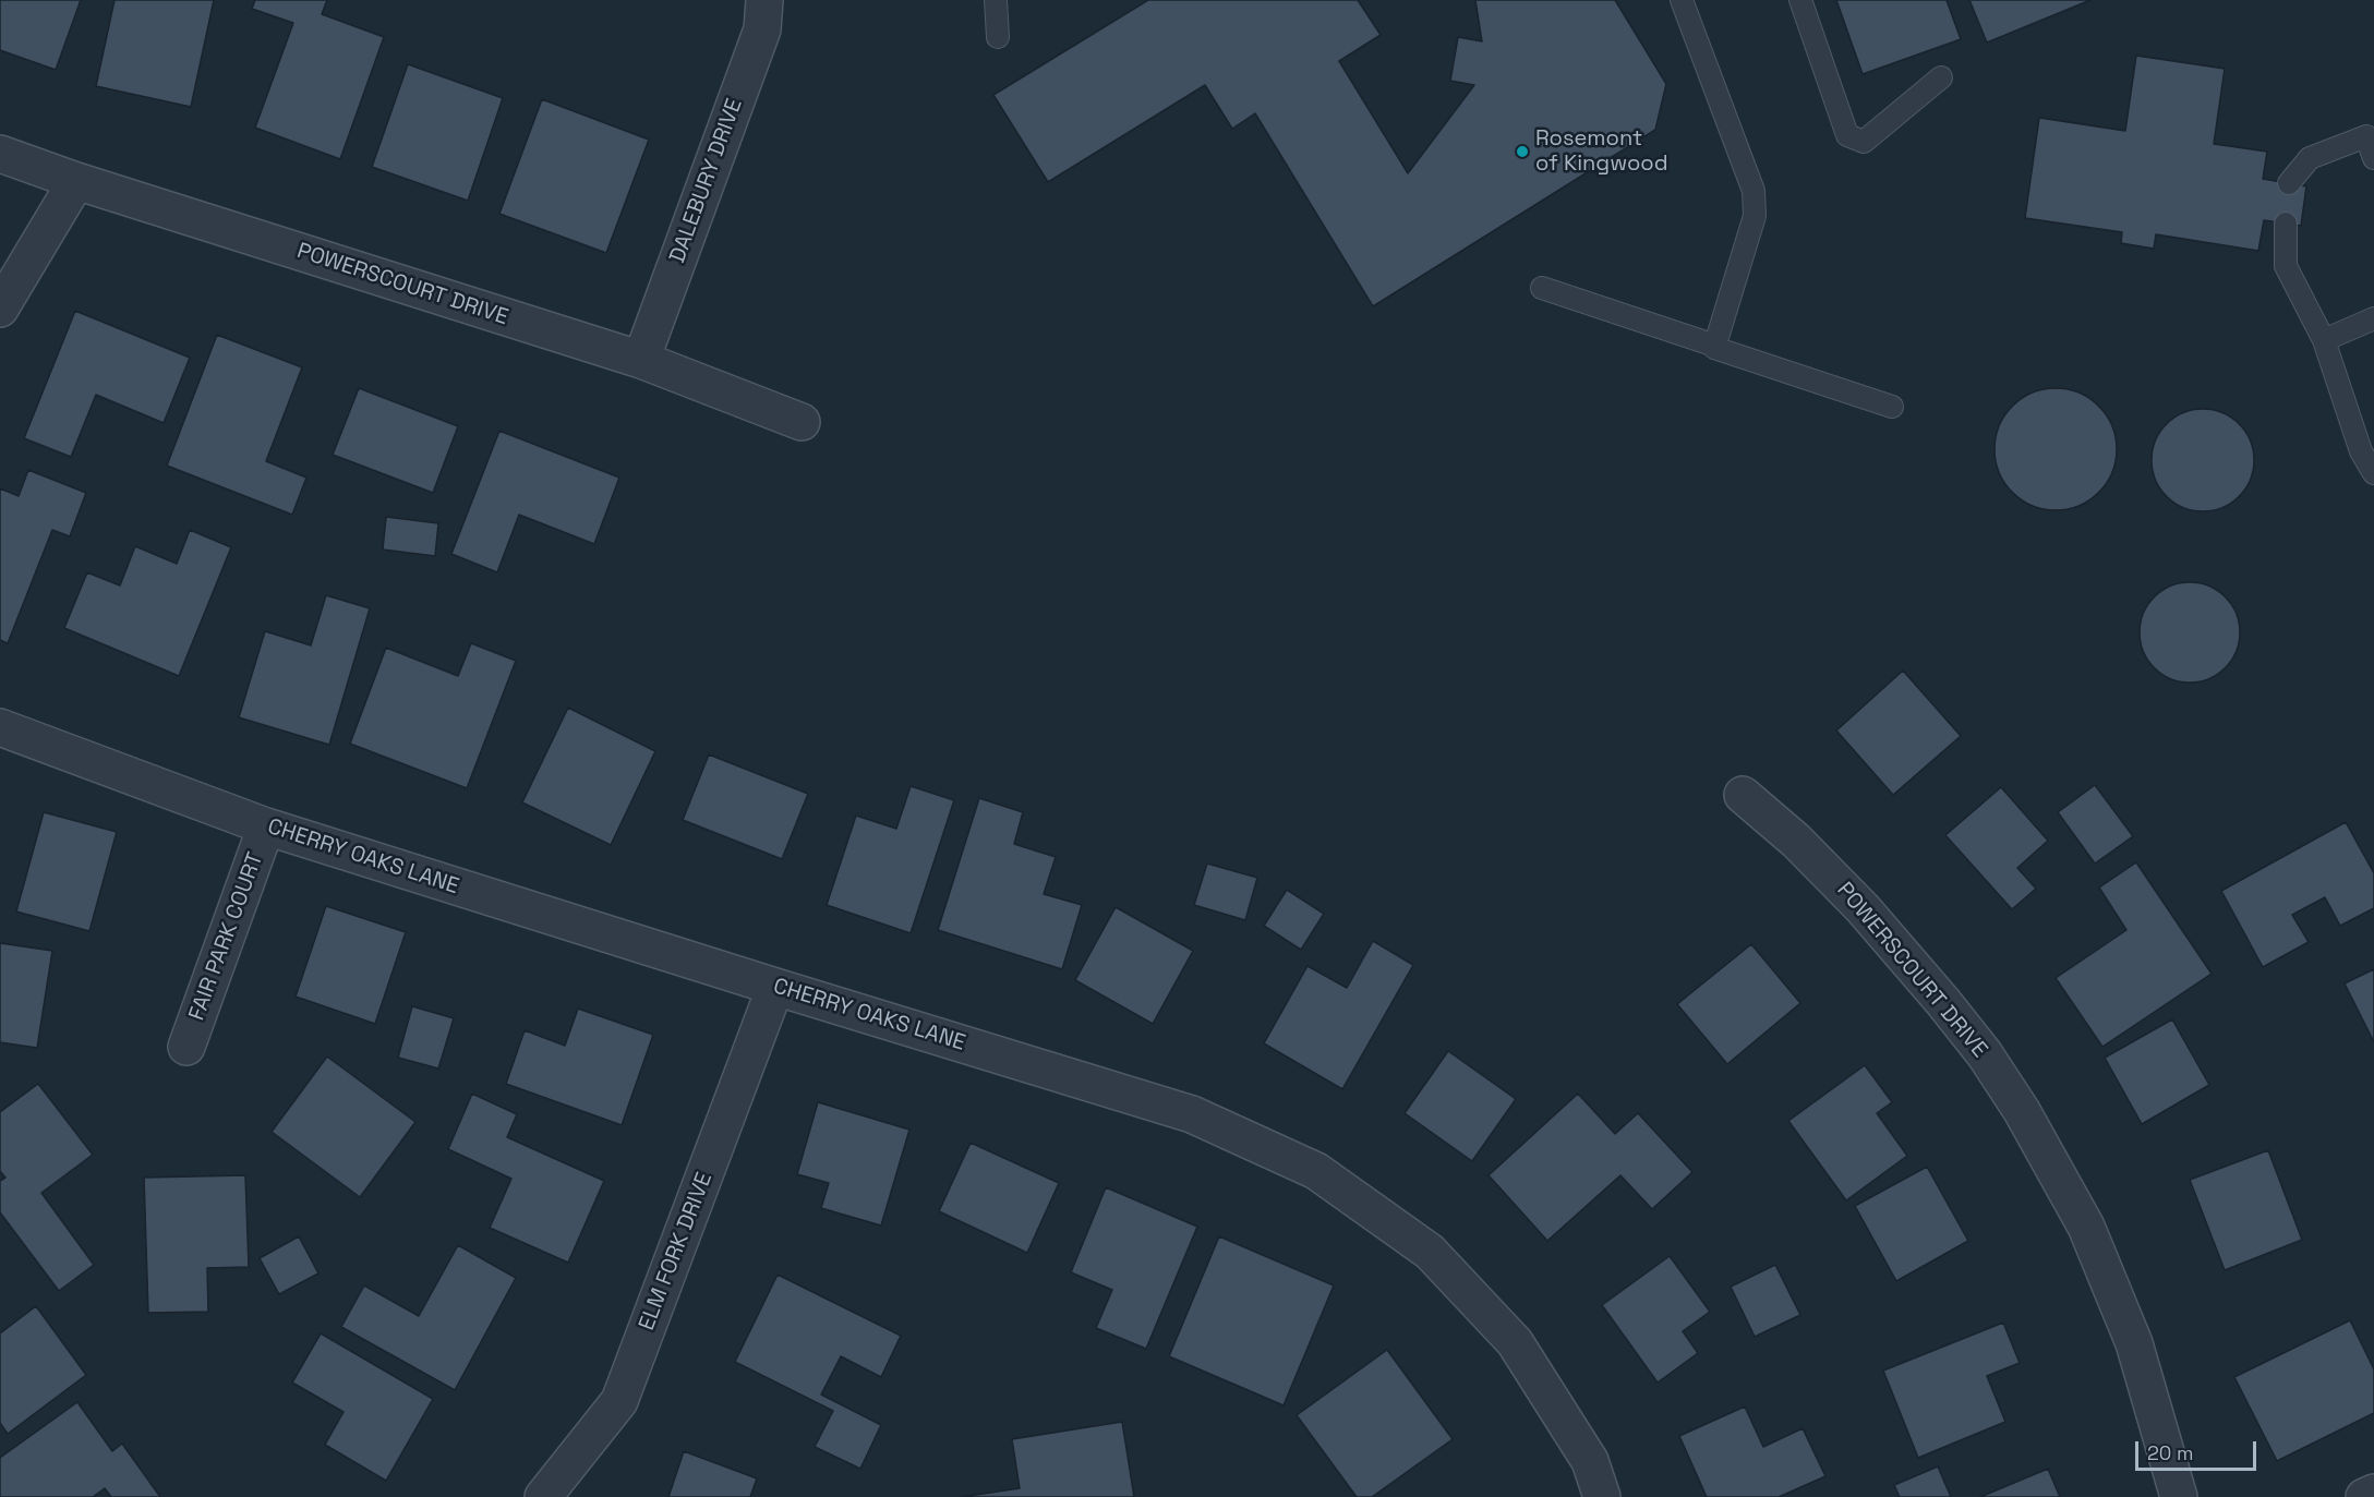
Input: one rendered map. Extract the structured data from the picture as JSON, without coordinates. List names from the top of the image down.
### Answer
{
  "streets": {
    "street": [
      "DALEBURY DRIVE",
      "POWERSCOURT DRIVE",
      "CHERRY OAKS LANE",
      "FAIR PARK COURT",
      "ELM FORK DRIVE"
    ]
  },
  "crossings": [
    ["DALEBURY DRIVE", "POWERSCOURT DRIVE"],
    ["CHERRY OAKS LANE", "FAIR PARK COURT"],
    ["CHERRY OAKS LANE", "ELM FORK DRIVE"]
  ],
  "places": ["Rosemont of Kingwood"],
  "scale_bar": "20 m"
}
